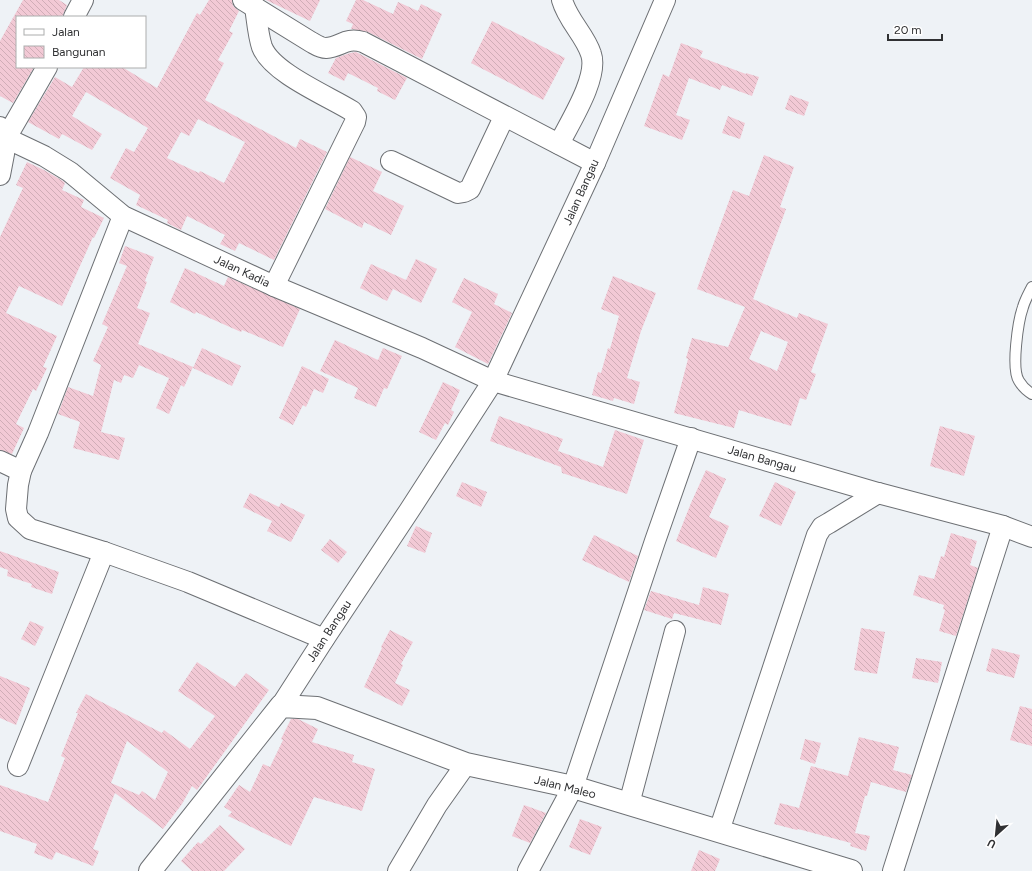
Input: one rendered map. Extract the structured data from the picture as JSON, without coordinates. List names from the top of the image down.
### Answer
{
  "streets": {
    "street": ["Jalan Bangau", "Jalan Kadia", "Jalan Maleo"]
  },
  "crossings": [
    ["Jalan Bangau", "Jalan Kadia"],
    ["Jalan Bangau", "Jalan Maleo"]
  ],
  "legend": ["Jalan", "Bangunan"],
  "scale_bar": "20 m",
  "north": "bottom left"
}
